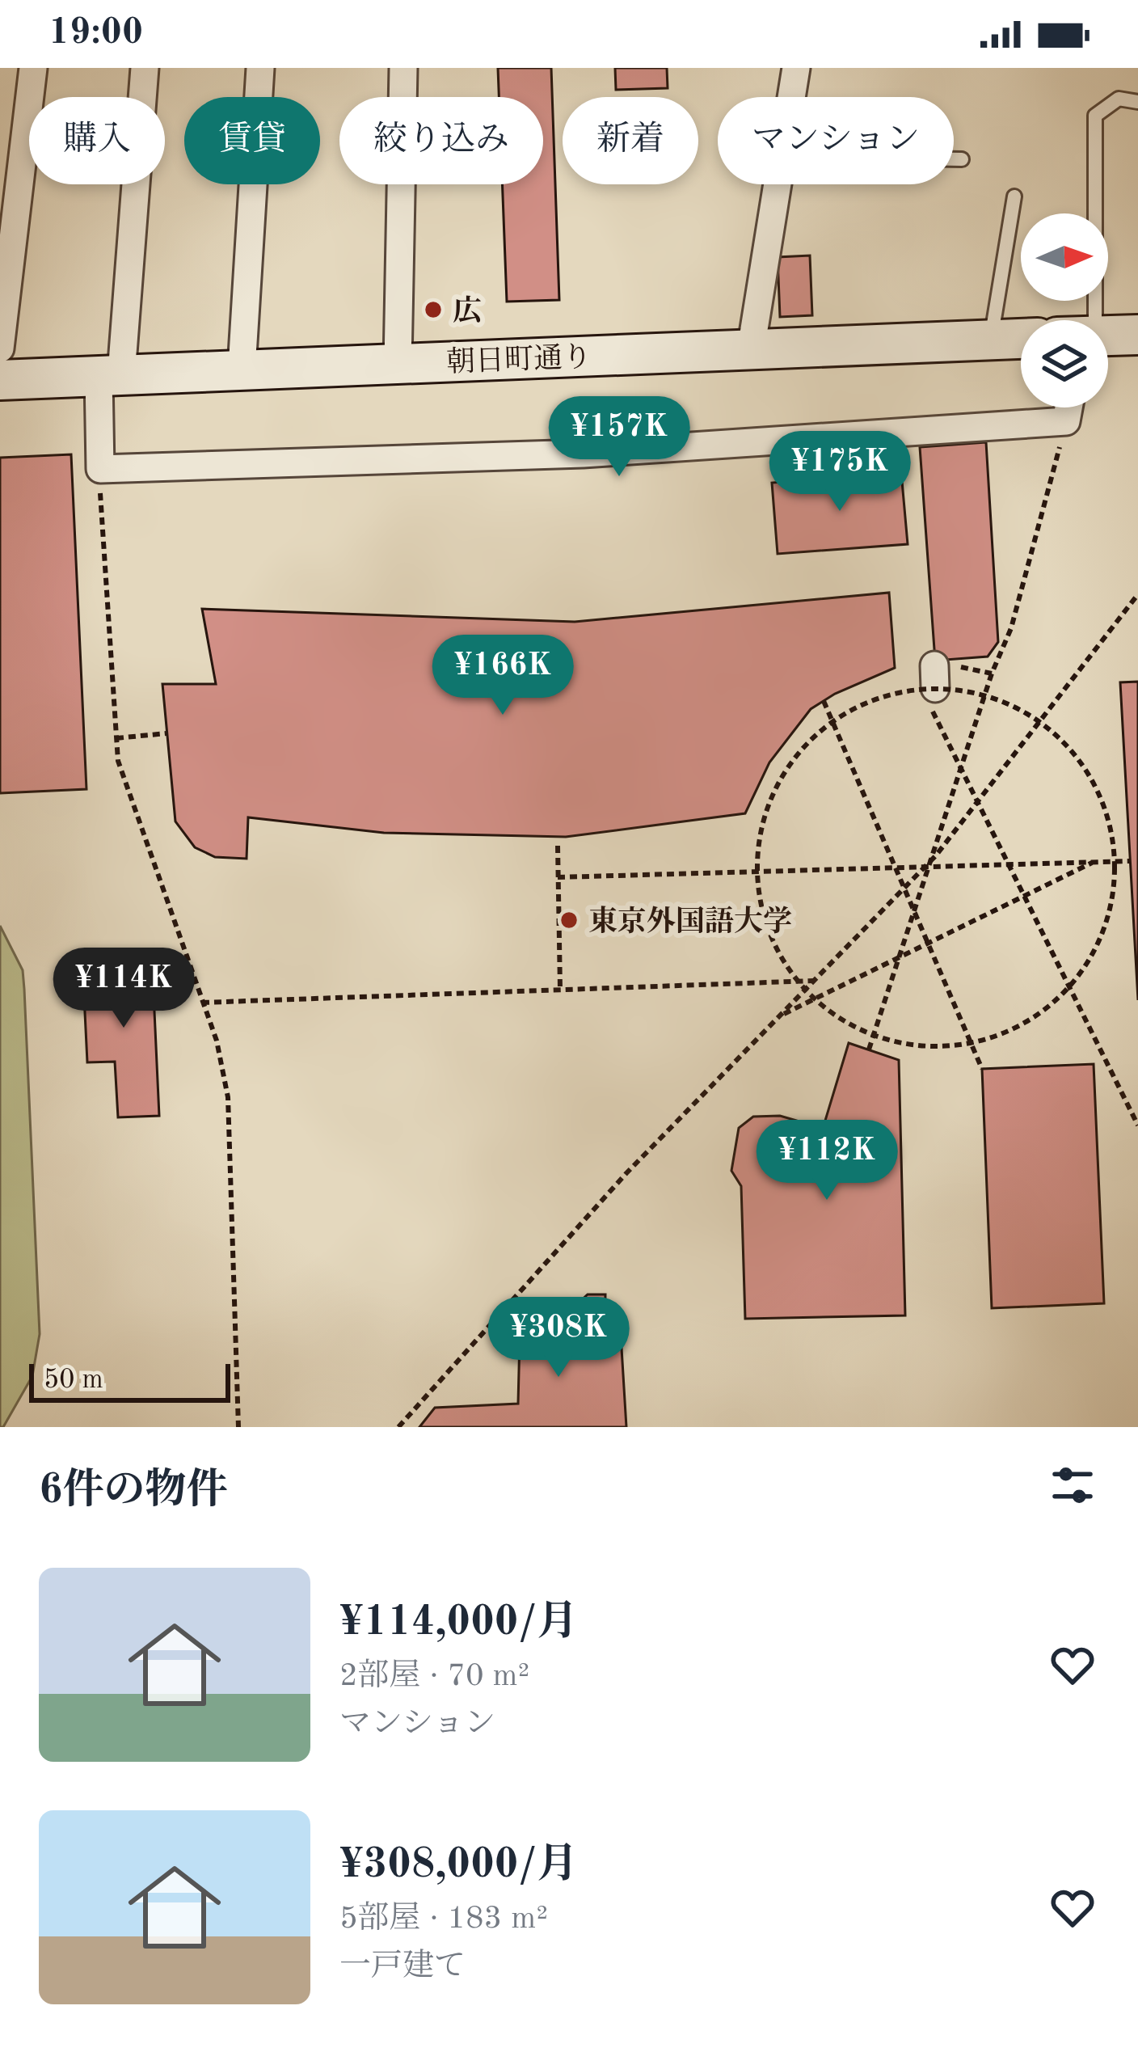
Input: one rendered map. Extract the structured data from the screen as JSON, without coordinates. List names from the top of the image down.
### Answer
{
  "streets": {
    "street": ["朝日町通り"]
  },
  "places": ["広", "東京外国語大学"],
  "scale_bar": "50 m",
  "north": "right",
  "page": {
    "status": "19:00",
    "chip": [
      "購入",
      "賃貸",
      "絞り込み",
      "新着",
      "マンション"
    ],
    "price": [
      "¥157K",
      "¥175K",
      "¥166K",
      "¥114K",
      "¥112K",
      "¥308K"
    ],
    "scale": "50 m",
    "heading": "6件の物件",
    "list": [
      {
        "name": "¥114,000/月",
        "note": "2部屋 · 70 m² · マンション"
      },
      {
        "name": "¥308,000/月",
        "note": "5部屋 · 183 m² · 一戸建て"
      }
    ]
  }
}
